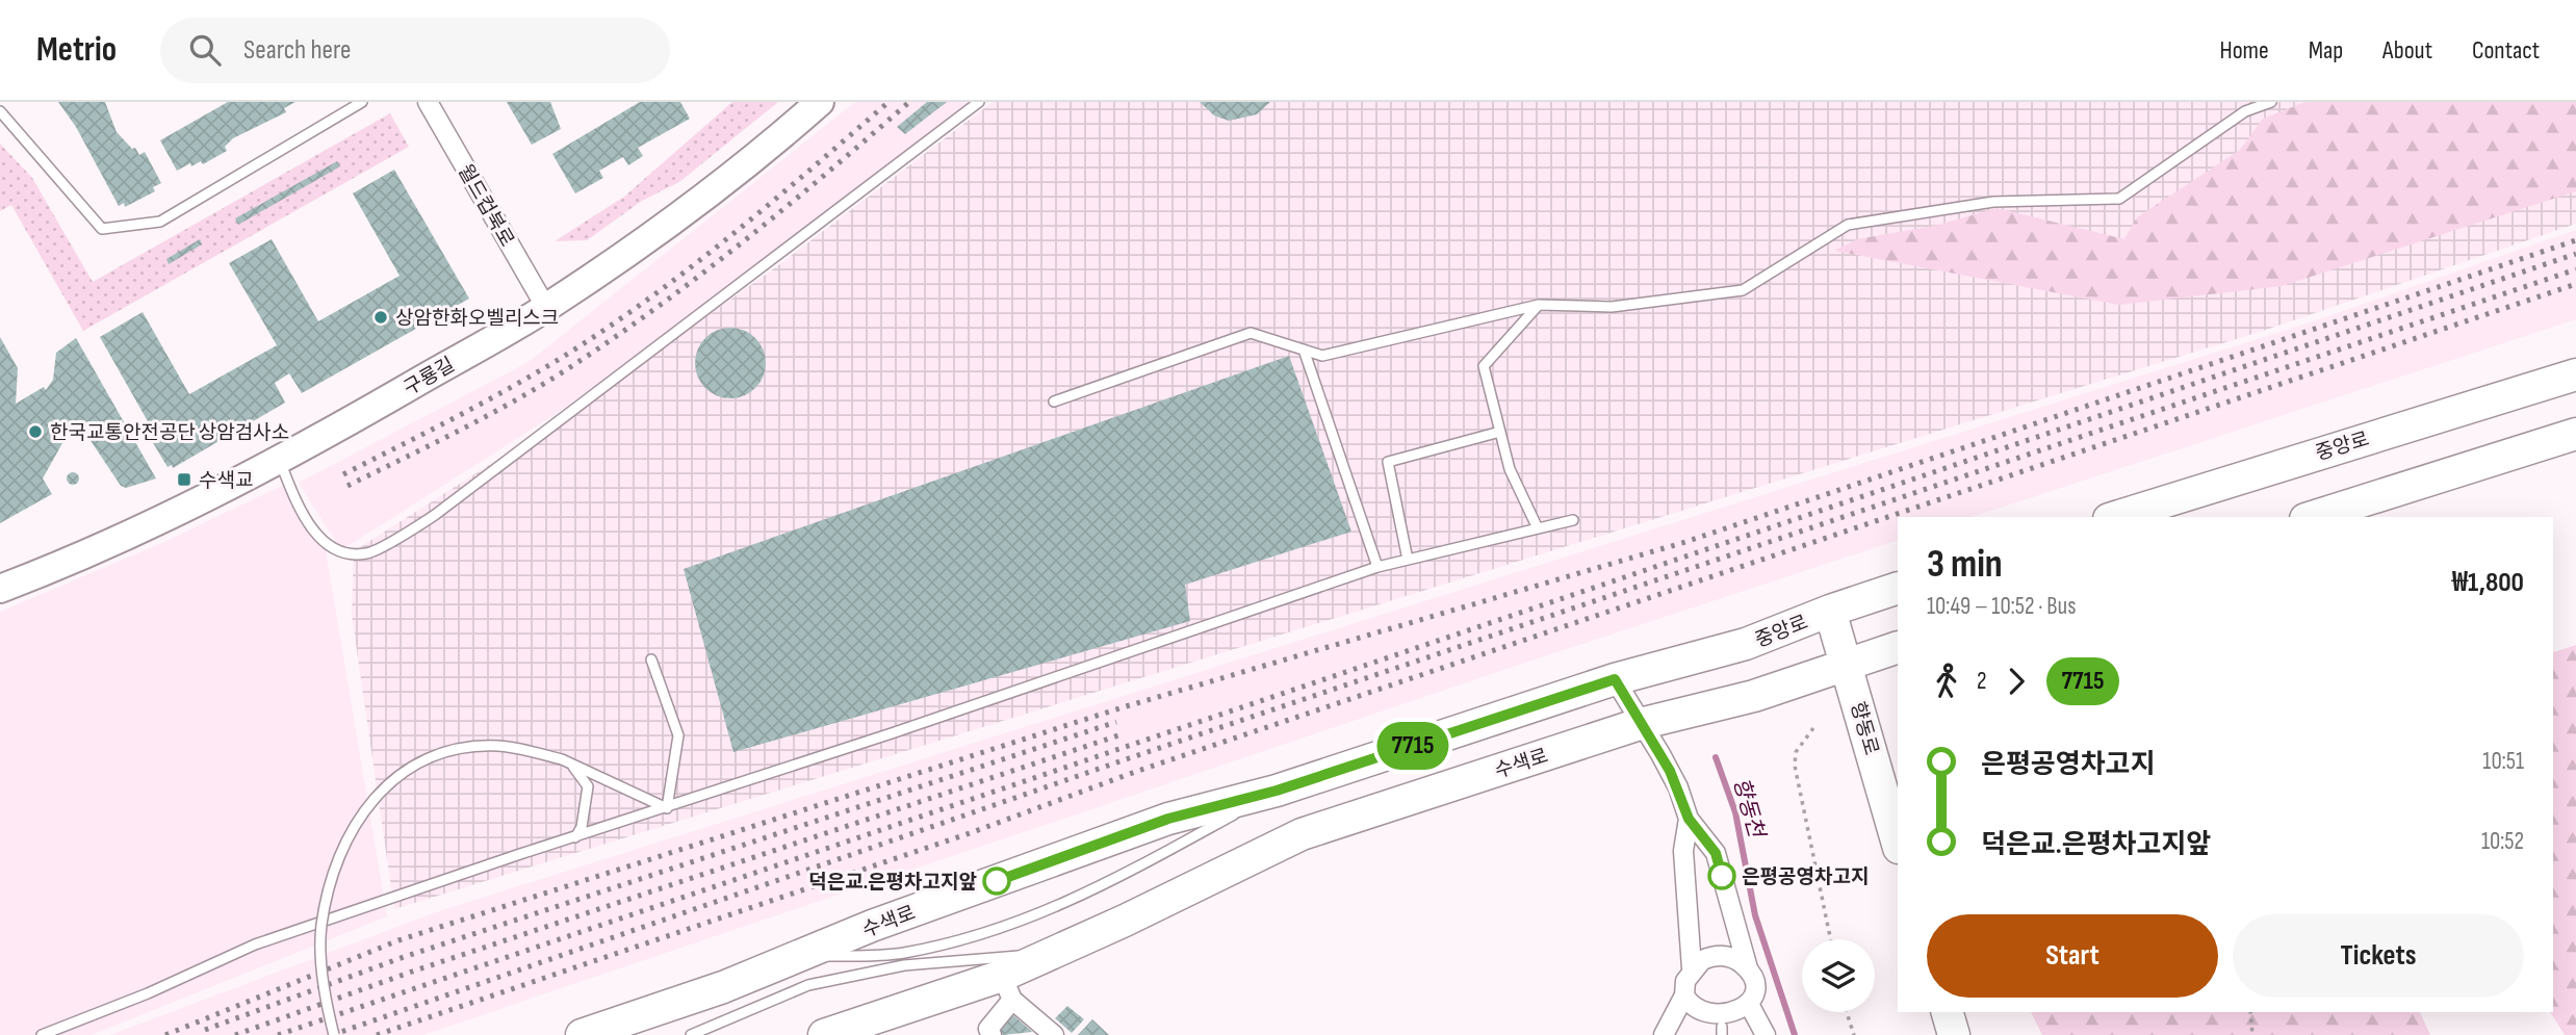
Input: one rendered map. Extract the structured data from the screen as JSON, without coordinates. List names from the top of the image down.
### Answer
{
  "streets": {
    "main road": [
      "구룡길",
      "중앙로",
      "향동로",
      "수색로"
    ],
    "street": ["월드컵북로"]
  },
  "crossings": [
    ["월드컵북로", "구룡길"],
    ["중앙로", "향동로"],
    ["중앙로", "수색로"]
  ],
  "water": ["향동천"],
  "places": {
    "other": [
      "상암한화오벨리스크",
      "한국교통안전공단 상암검사소",
      "은평공영차고지",
      "덕은교.은평차고지앞"
    ],
    "transit": ["수색교"]
  },
  "lines": ["bus line 7715"],
  "page": {
    "header": "Metrio",
    "search": "Search here",
    "nav": [
      "Home",
      "Map",
      "About",
      "Contact"
    ],
    "on_map": "7715",
    "heading": ["3 min", "10:49 – 10:52 · Bus", "₩1,800"],
    "legs": ["2", "7715"],
    "list": [
      {
        "name": "은평공영차고지",
        "value": "10:51"
      },
      {
        "name": "덕은교.은평차고지앞",
        "value": "10:52"
      }
    ],
    "buttons": ["Start", "Tickets"]
  }
}
